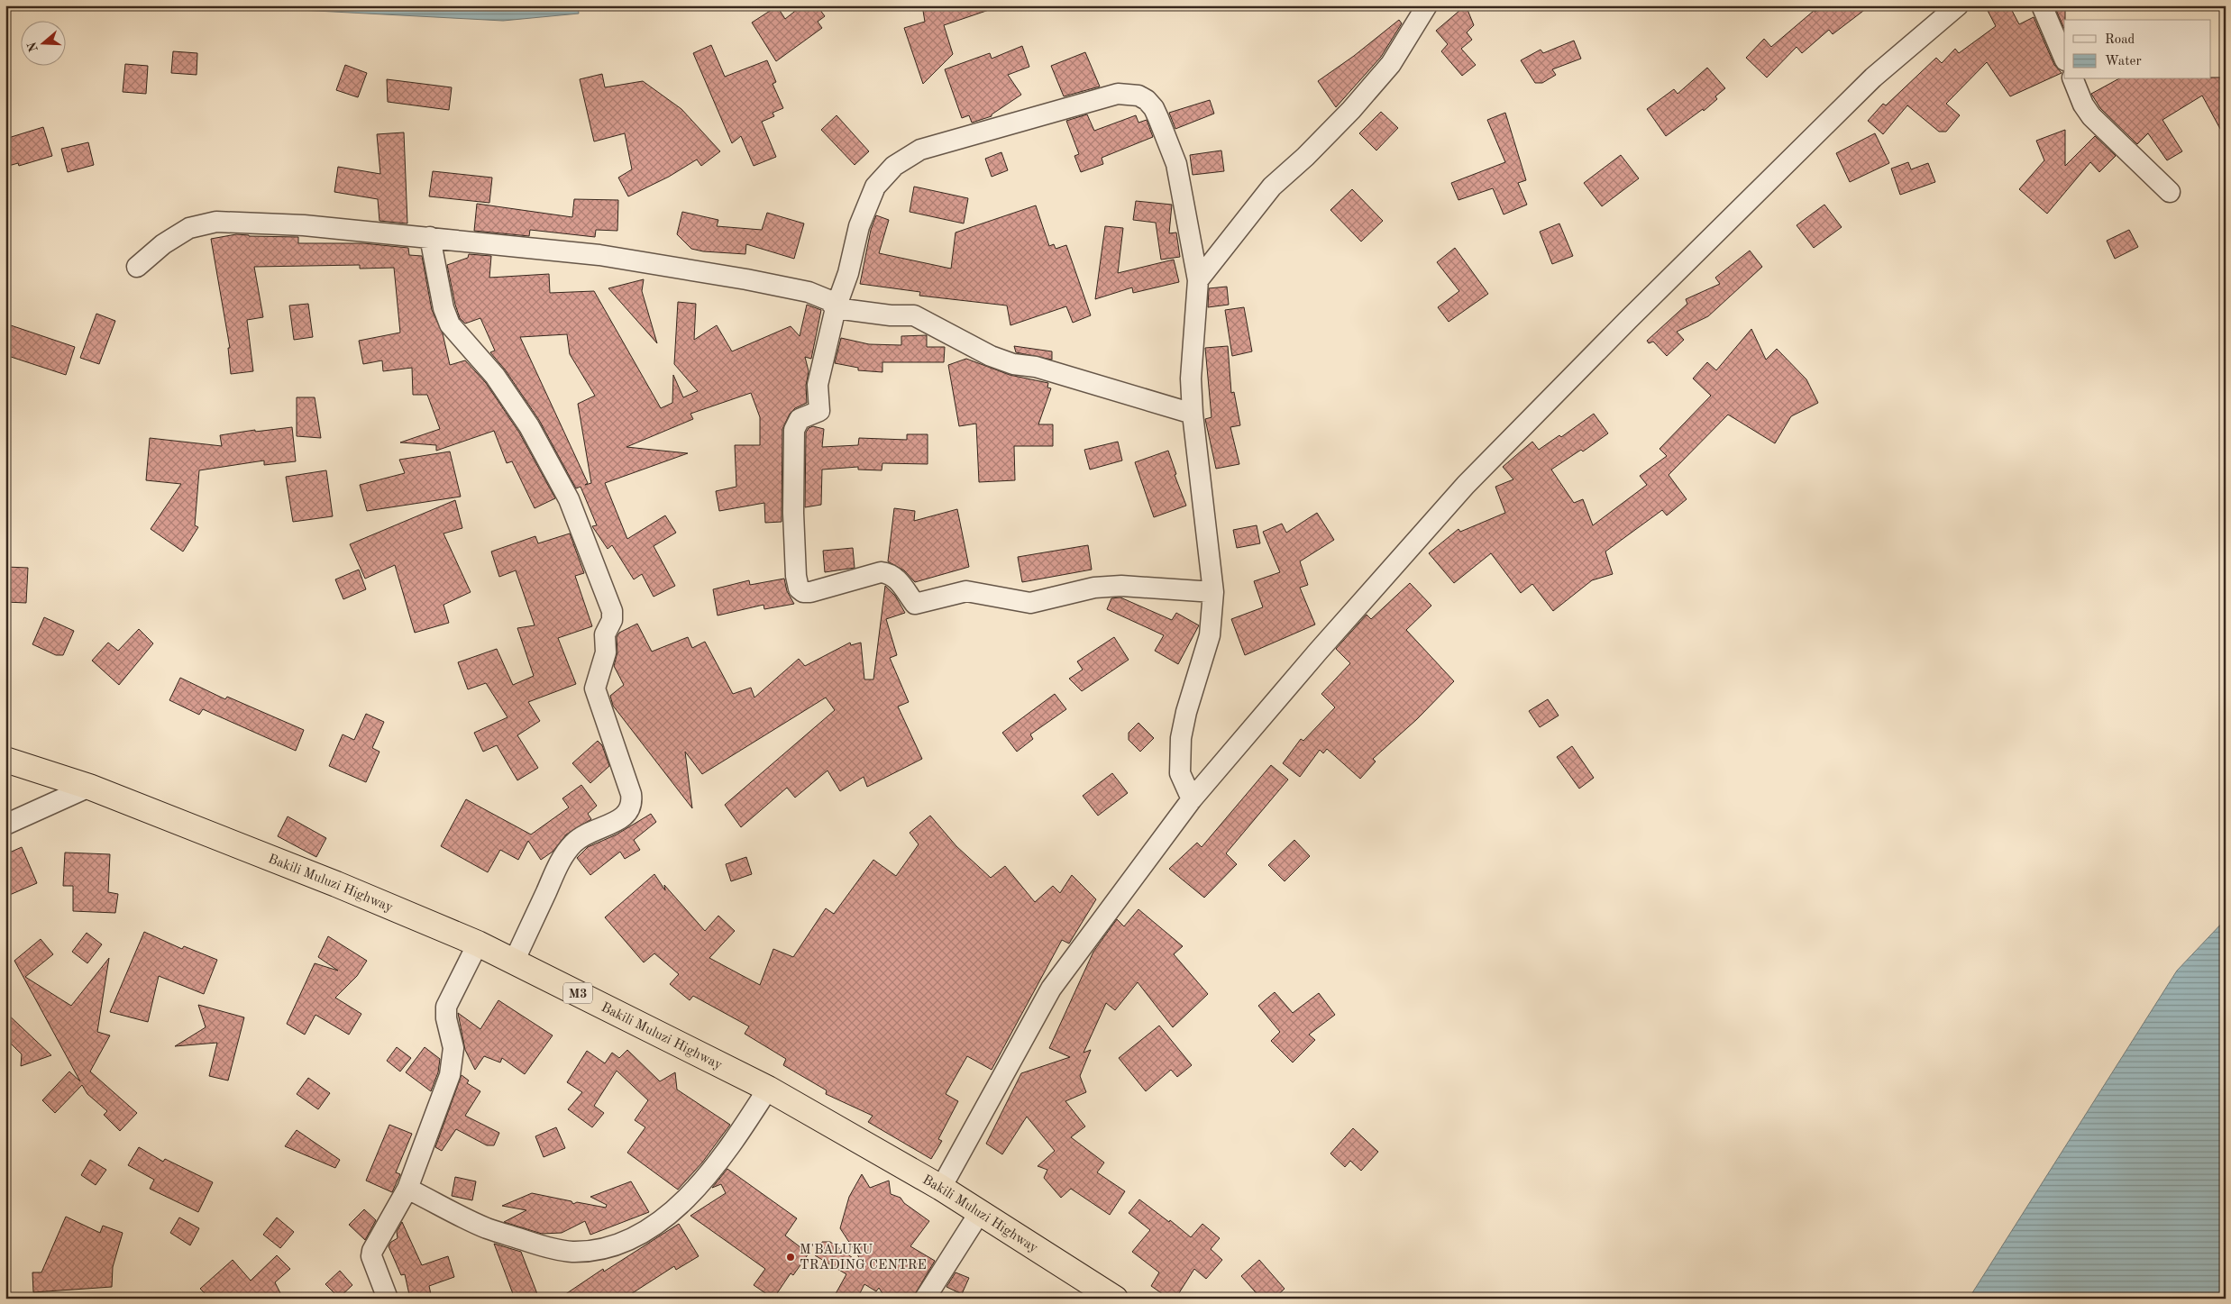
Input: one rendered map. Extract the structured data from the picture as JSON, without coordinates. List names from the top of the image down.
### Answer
{
  "streets": {
    "highway": ["Bakili Muluzi Highway", "M3"]
  },
  "places": ["M'BALUKU TRADING CENTRE"],
  "legend": ["Road", "Water"],
  "north": "left"
}
